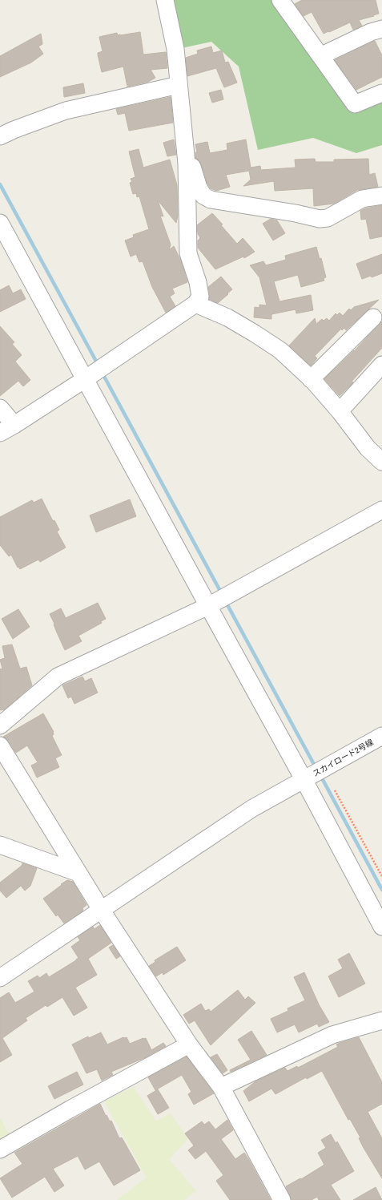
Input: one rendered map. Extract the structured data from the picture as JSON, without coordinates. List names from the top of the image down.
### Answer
{
  "streets": {
    "street": ["スカイロード2号線"]
  }
}
